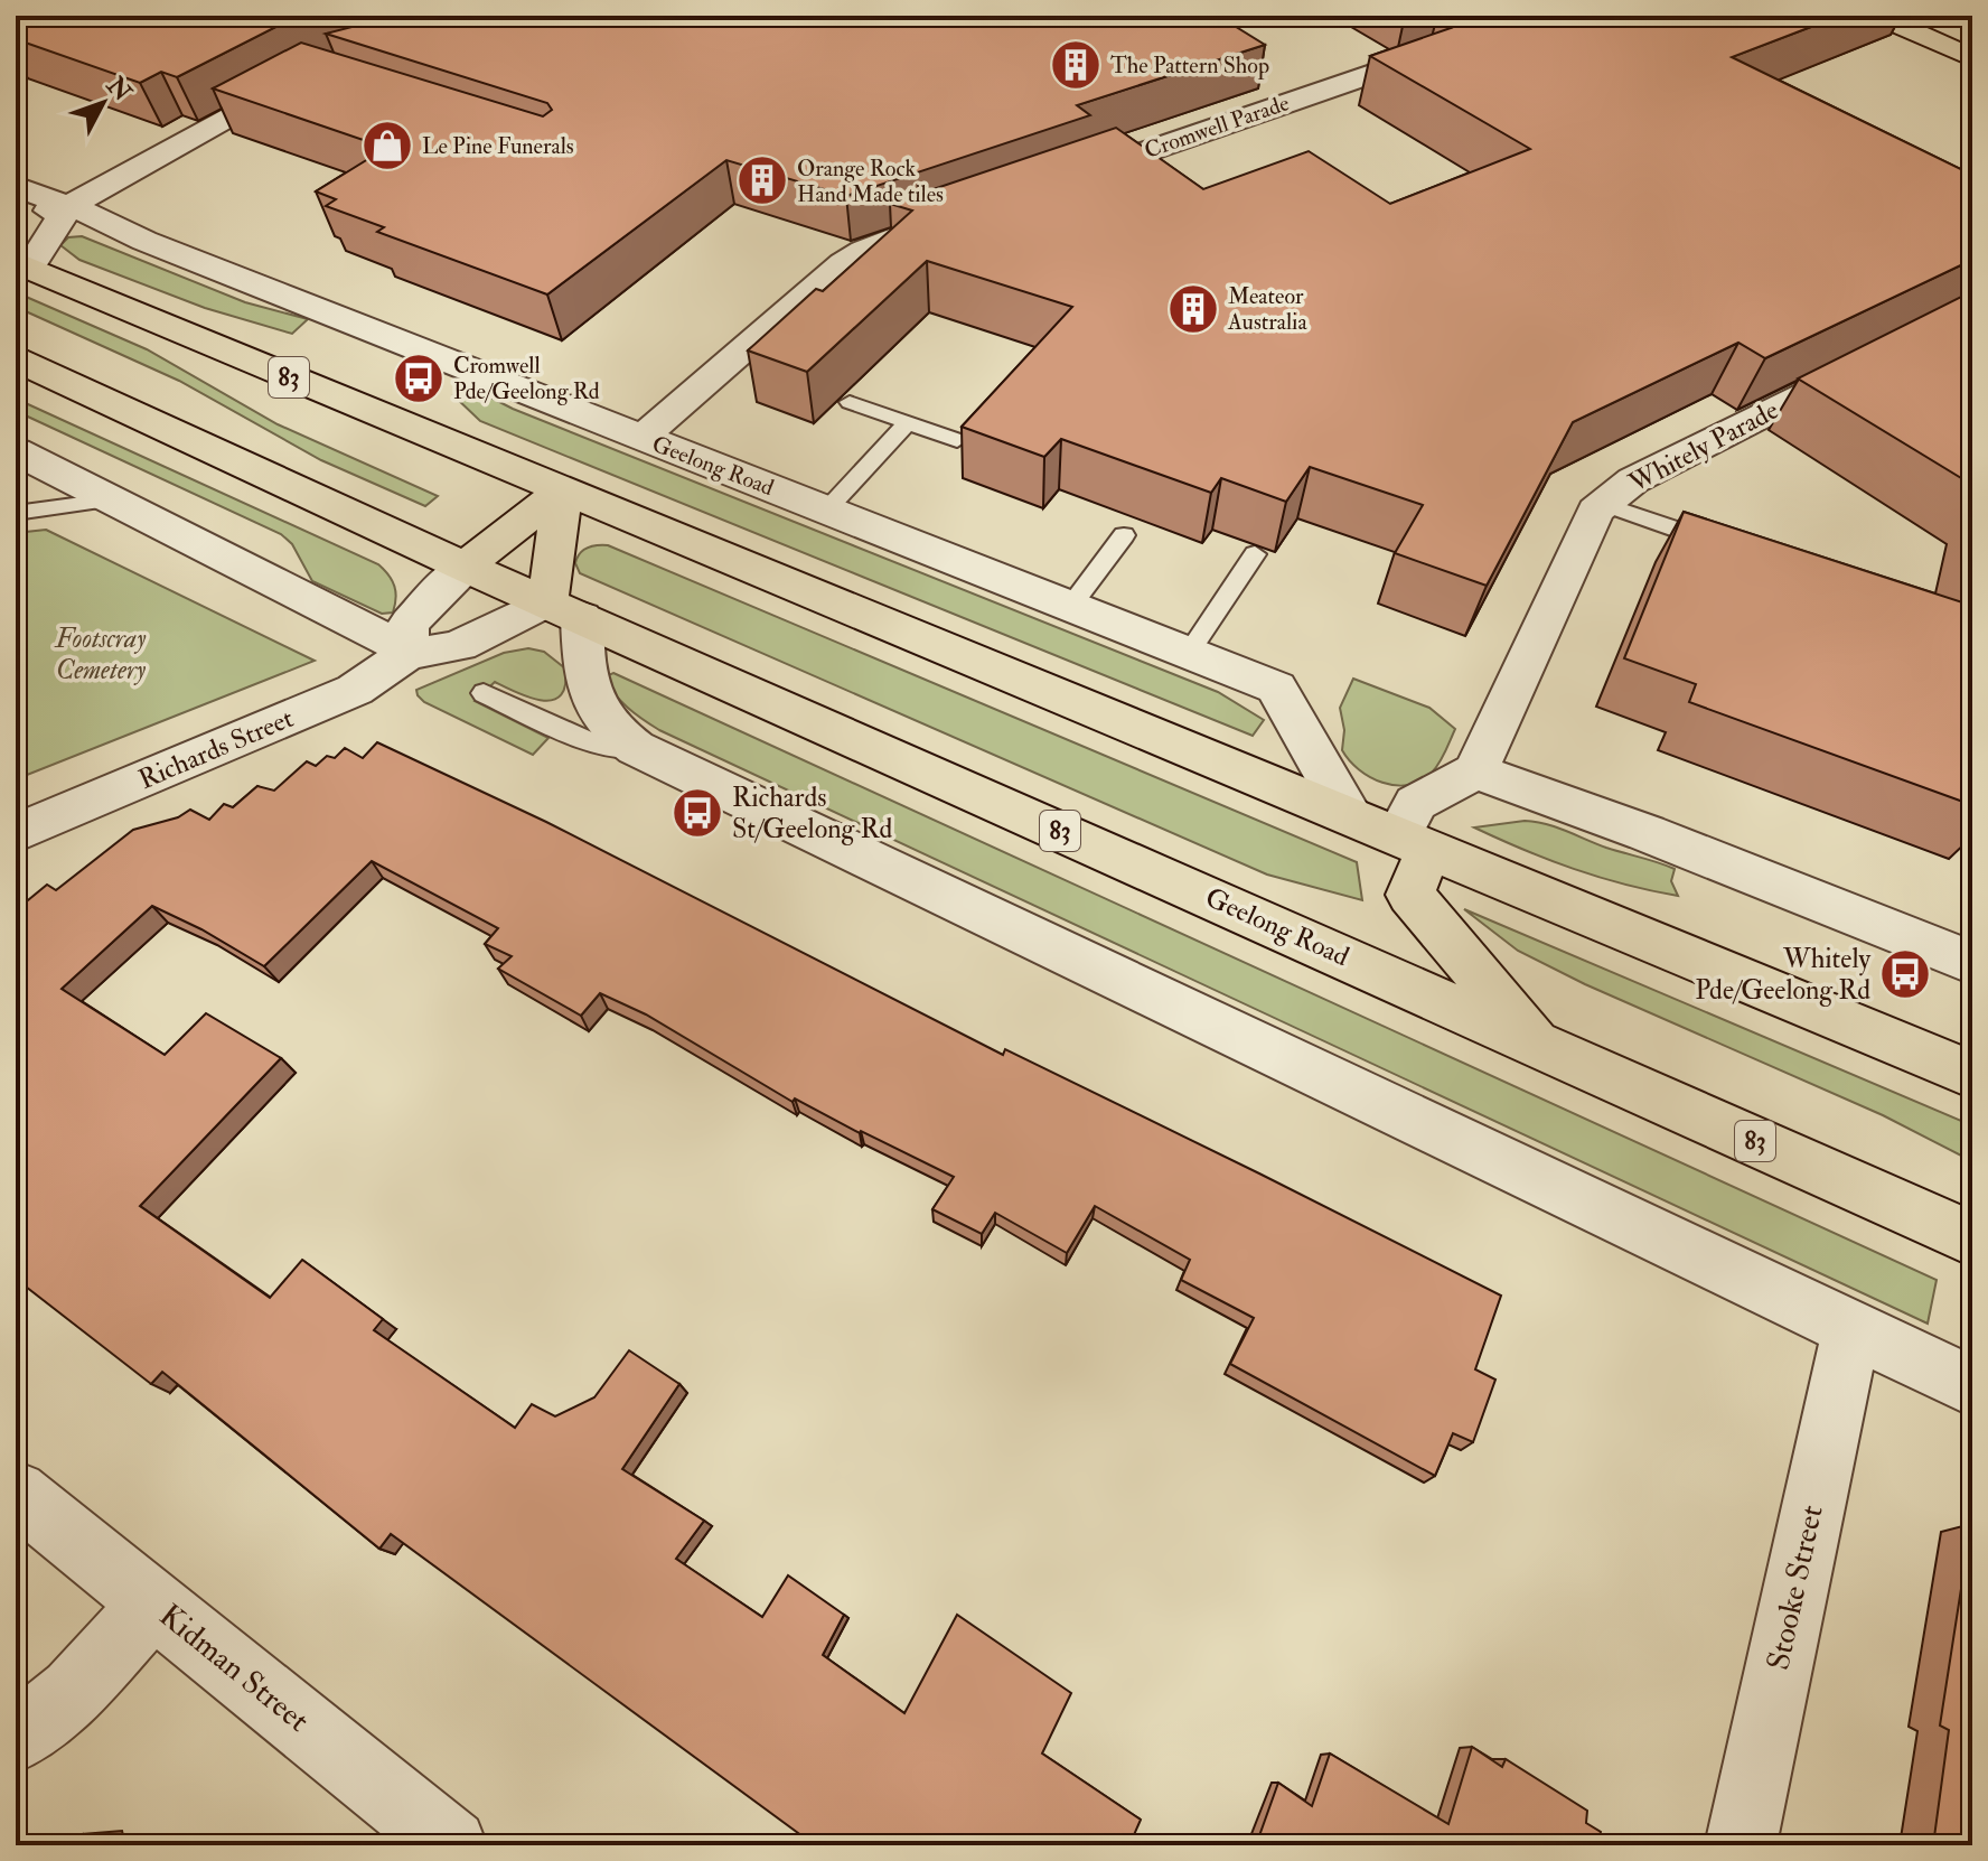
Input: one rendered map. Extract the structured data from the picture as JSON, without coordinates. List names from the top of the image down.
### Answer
{
  "streets": {
    "main road": ["83", "Geelong Road"],
    "street": [
      "Cromwell Parade",
      "Whitely Parade",
      "Richards Street",
      "Stooke Street",
      "Kidman Street"
    ]
  },
  "crossings": [
    ["83", "Geelong Road"],
    ["Geelong Road", "Richards Street"]
  ],
  "parks": ["Footscray Cemetery"],
  "places": {
    "building": ["The Pattern Shop", "Orange Rock Hand Made tiles", "Meateor Australia"],
    "shop": ["Le Pine Funerals"],
    "bus stop": ["Cromwell Pde/Geelong Rd", "Richards St/Geelong Rd", "Whitely Pde/Geelong Rd"]
  },
  "north": "top right"
}
